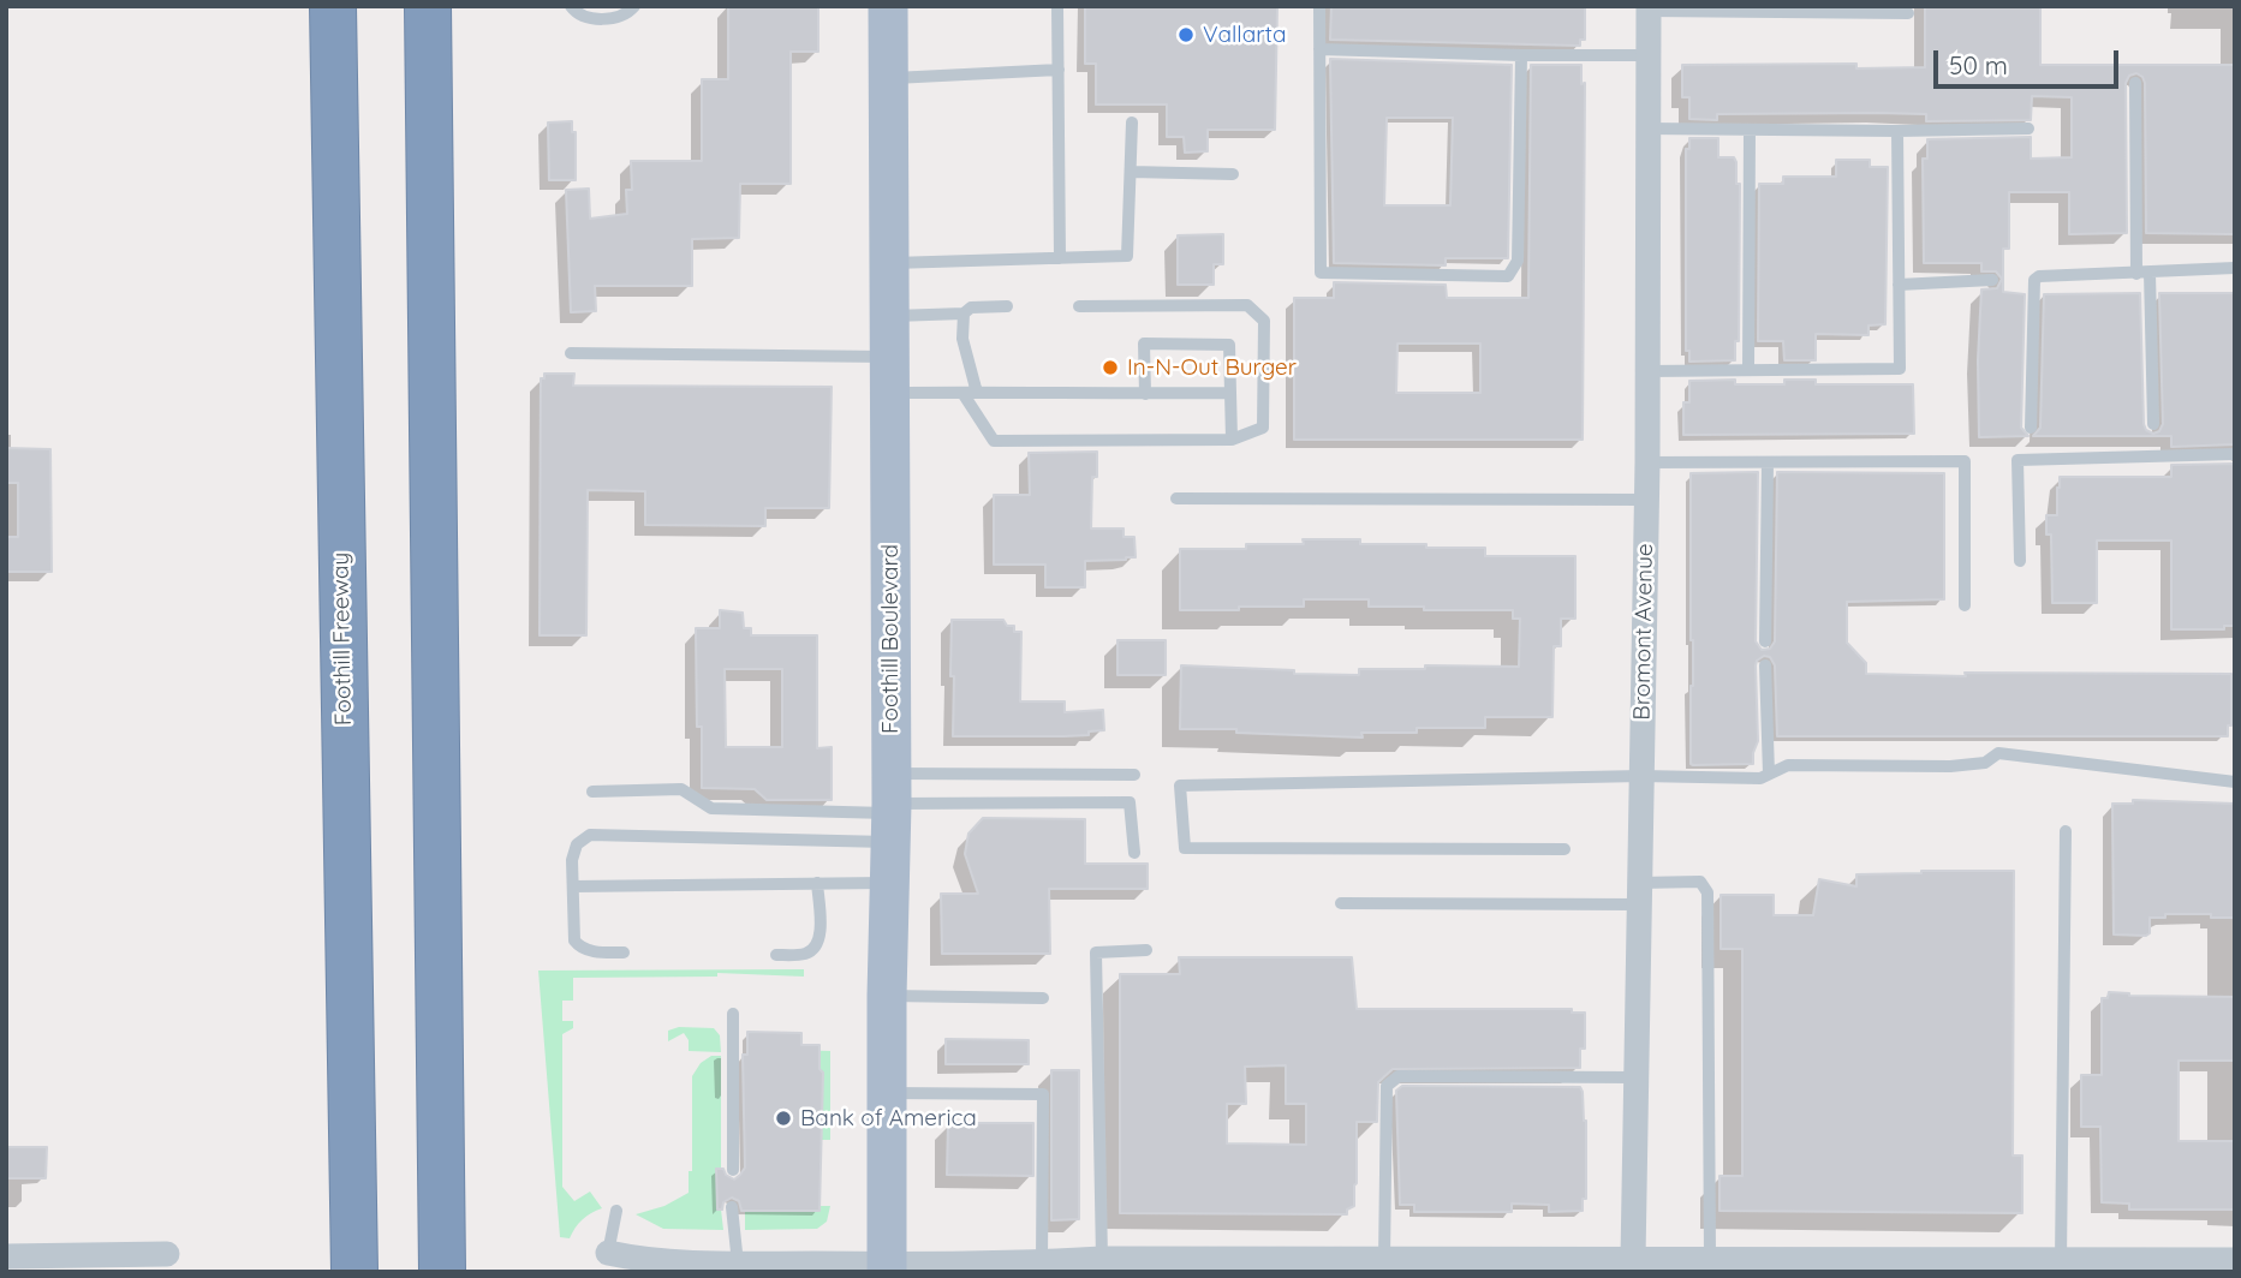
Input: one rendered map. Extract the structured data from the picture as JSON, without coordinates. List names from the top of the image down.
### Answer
{
  "streets": {
    "highway": ["Foothill Freeway"],
    "main road": ["Foothill Boulevard"],
    "street": ["Bromont Avenue"]
  },
  "places": ["Vallarta", "In-N-Out Burger", "Bank of America"],
  "scale_bar": "50 m"
}
